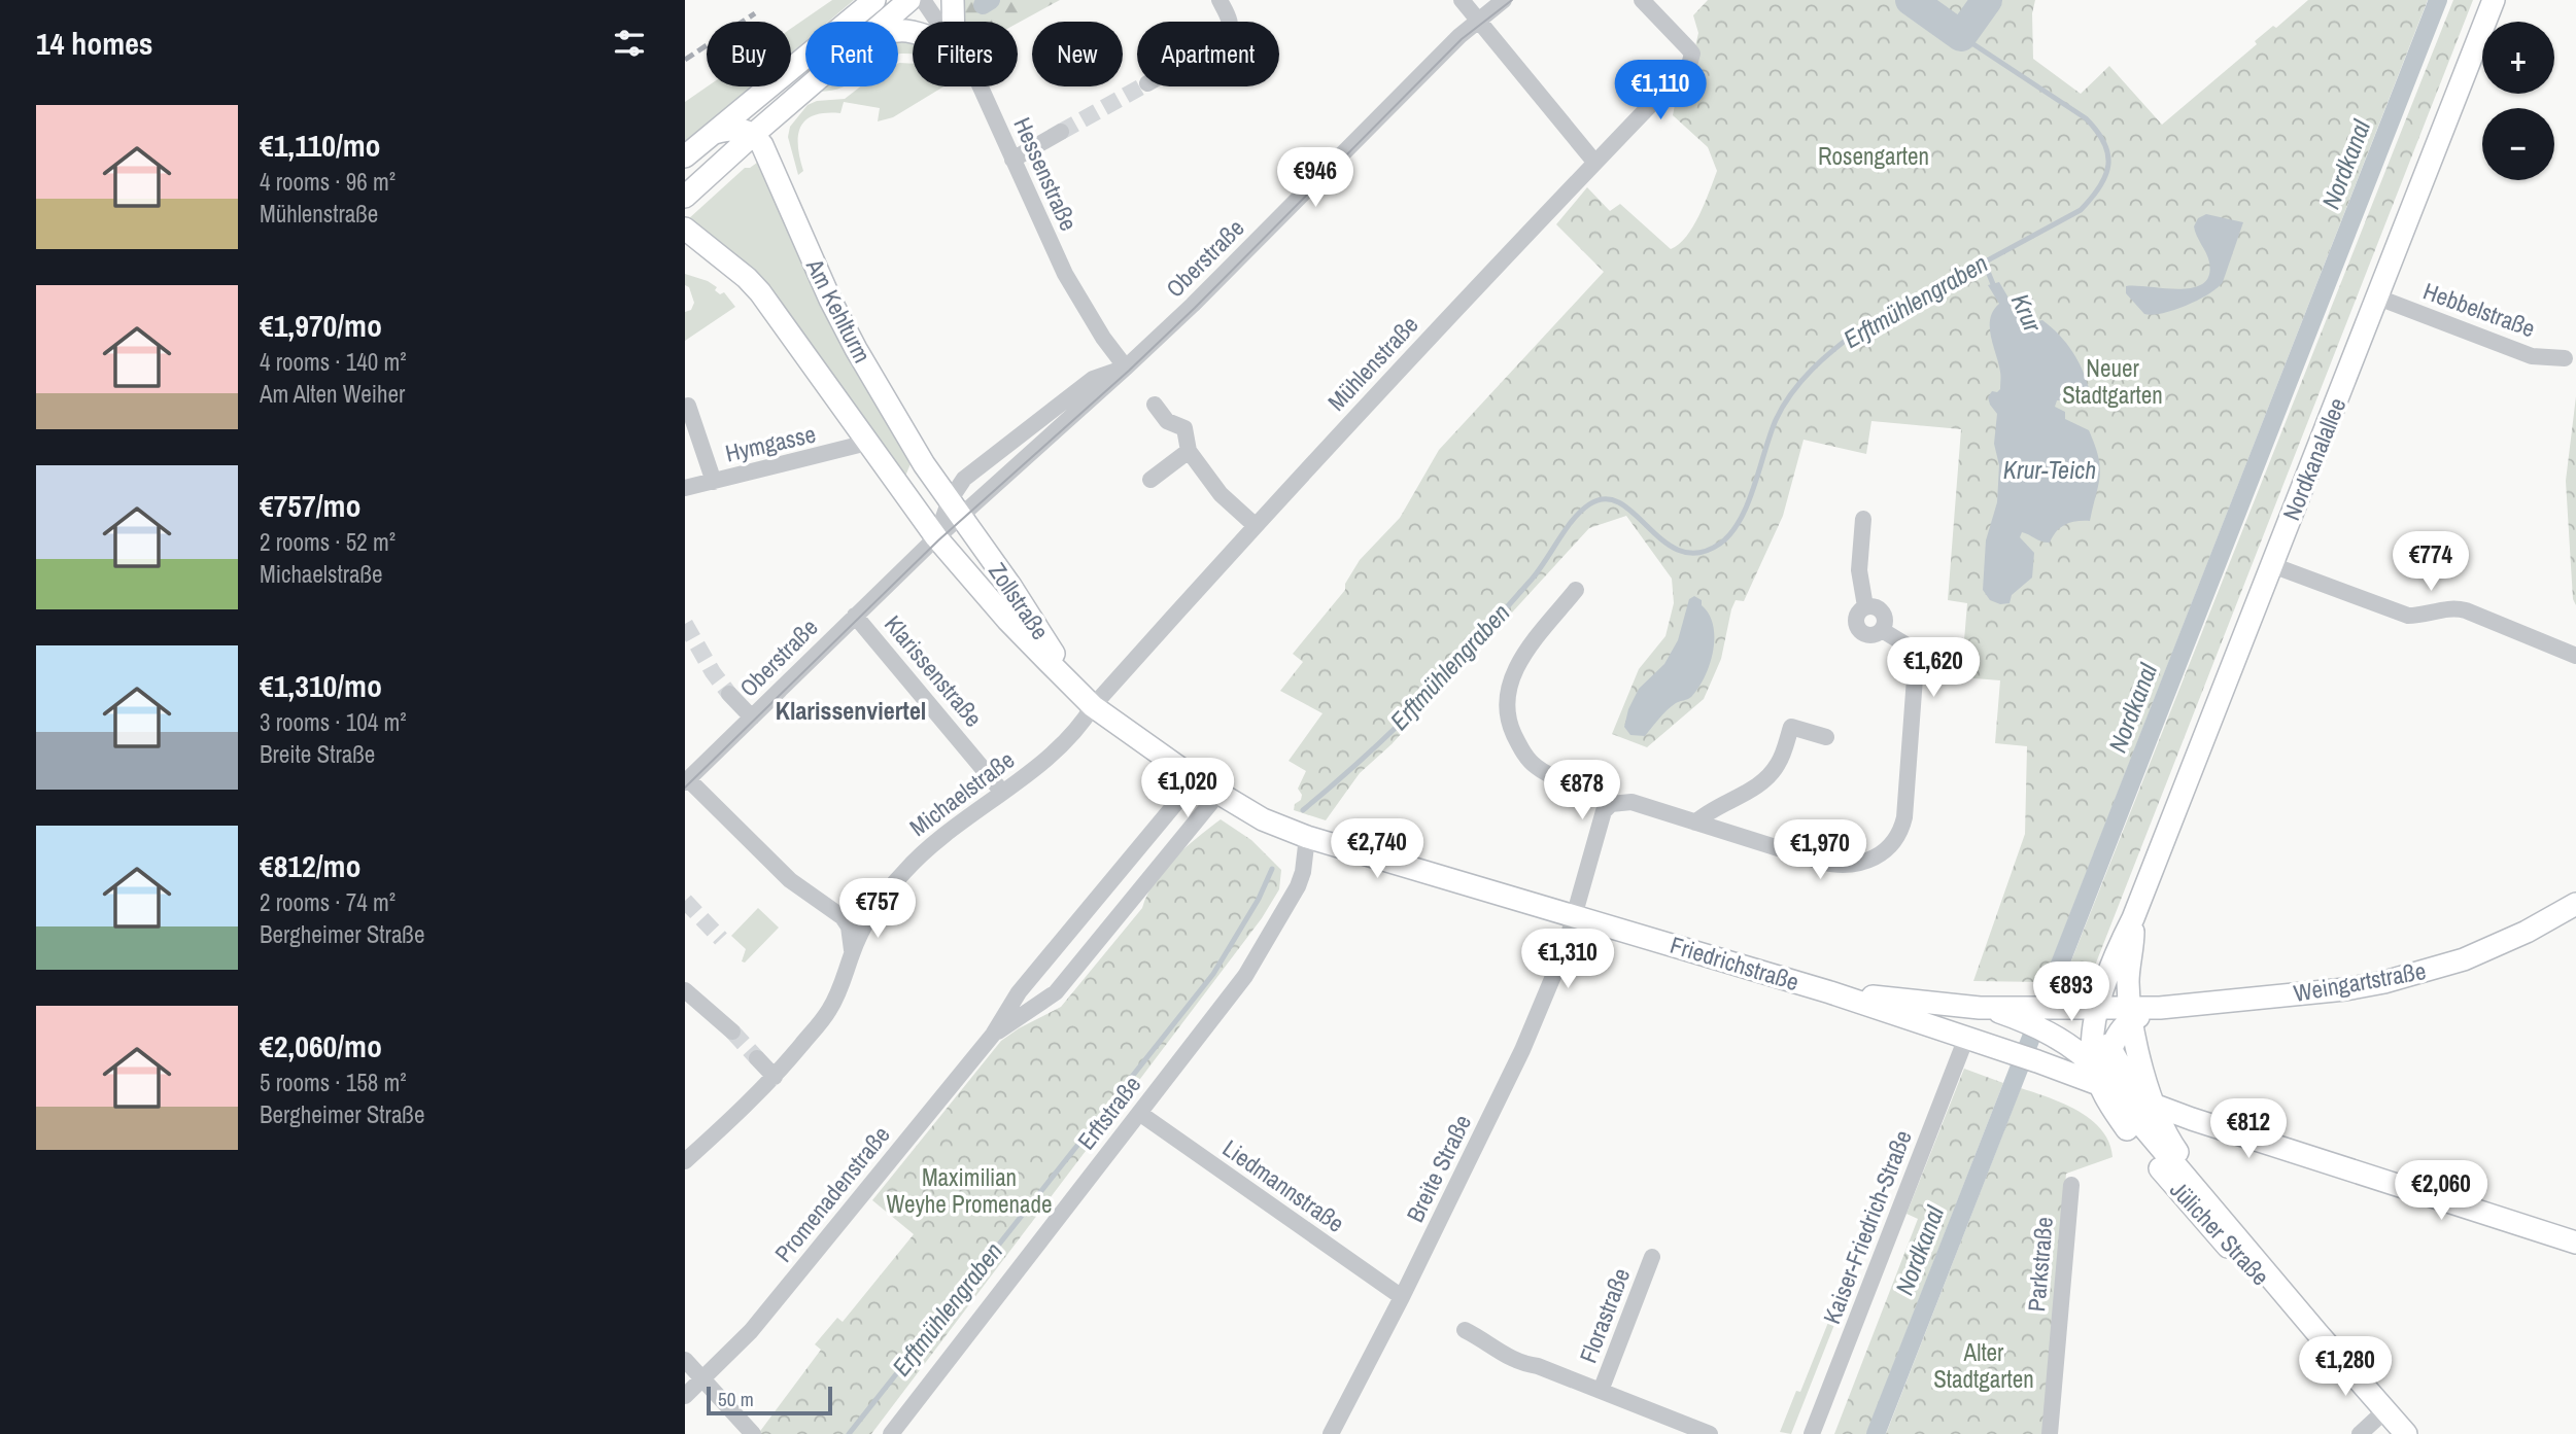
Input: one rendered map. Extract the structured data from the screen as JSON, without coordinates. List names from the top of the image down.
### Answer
{
  "streets": {
    "main road": [
      "Am Kehlturm",
      "Nordkanalallee",
      "Zollstraße",
      "Friedrichstraße",
      "Weingartstraße",
      "Jülicher Straße"
    ],
    "street": [
      "Hessenstraße",
      "Oberstraße",
      "Hebbelstraße",
      "Mühlenstraße",
      "Hymgasse",
      "Klarissenstraße",
      "Michaelstraße",
      "Erftstraße",
      "Breite Straße",
      "Liedmannstraße",
      "Promenadenstraße",
      "Kaiser-Friedrich-Straße",
      "Parkstraße",
      "Florastraße"
    ]
  },
  "crossings": [
    ["Hessenstraße", "Oberstraße"],
    ["Oberstraße", "Am Kehlturm"],
    ["Oberstraße", "Zollstraße"],
    ["Oberstraße", "Klarissenstraße"],
    ["Hebbelstraße", "Nordkanalallee"],
    ["Am Kehlturm", "Hymgasse"],
    ["Am Kehlturm", "Zollstraße"],
    ["Mühlenstraße", "Zollstraße"],
    ["Mühlenstraße", "Michaelstraße"],
    ["Nordkanalallee", "Friedrichstraße"],
    ["Nordkanalallee", "Weingartstraße"],
    ["Zollstraße", "Michaelstraße"],
    ["Zollstraße", "Friedrichstraße"],
    ["Zollstraße", "Erftstraße"],
    ["Zollstraße", "Promenadenstraße"],
    ["Klarissenstraße", "Michaelstraße"],
    ["Friedrichstraße", "Weingartstraße"],
    ["Friedrichstraße", "Erftstraße"],
    ["Friedrichstraße", "Breite Straße"],
    ["Friedrichstraße", "Kaiser-Friedrich-Straße"],
    ["Erftstraße", "Liedmannstraße"],
    ["Breite Straße", "Liedmannstraße"]
  ],
  "districts": ["Klarissenviertel"],
  "water": [
    "Nordkanal",
    "Erftmühlengraben",
    "Krur",
    "Krur-Teich"
  ],
  "parks": [
    "Rosengarten",
    "Neuer Stadtgarten",
    "Maximilian Weyhe Promenade",
    "Alter Stadtgarten"
  ],
  "scale_bar": "50 m",
  "page": {
    "heading": "14 homes",
    "map_buttons": ["+", "−"],
    "chip": [
      "Buy",
      "Rent",
      "Filters",
      "New",
      "Apartment"
    ],
    "price": [
      "€1,110",
      "€946",
      "€774",
      "€1,620",
      "€1,020",
      "€878",
      "€2,740",
      "€1,970",
      "€757",
      "€1,310",
      "€893",
      "€812",
      "€2,060",
      "€1,280"
    ],
    "list": [
      {
        "name": "€1,110/mo",
        "note": "4 rooms · 96 m² · Mühlenstraße"
      },
      {
        "name": "€1,970/mo",
        "note": "4 rooms · 140 m² · Am Alten Weiher"
      },
      {
        "name": "€757/mo",
        "note": "2 rooms · 52 m² · Michaelstraße"
      },
      {
        "name": "€1,310/mo",
        "note": "3 rooms · 104 m² · Breite Straße"
      },
      {
        "name": "€812/mo",
        "note": "2 rooms · 74 m² · Bergheimer Straße"
      },
      {
        "name": "€2,060/mo",
        "note": "5 rooms · 158 m² · Bergheimer Straße"
      }
    ],
    "scale": "50 m"
  }
}
